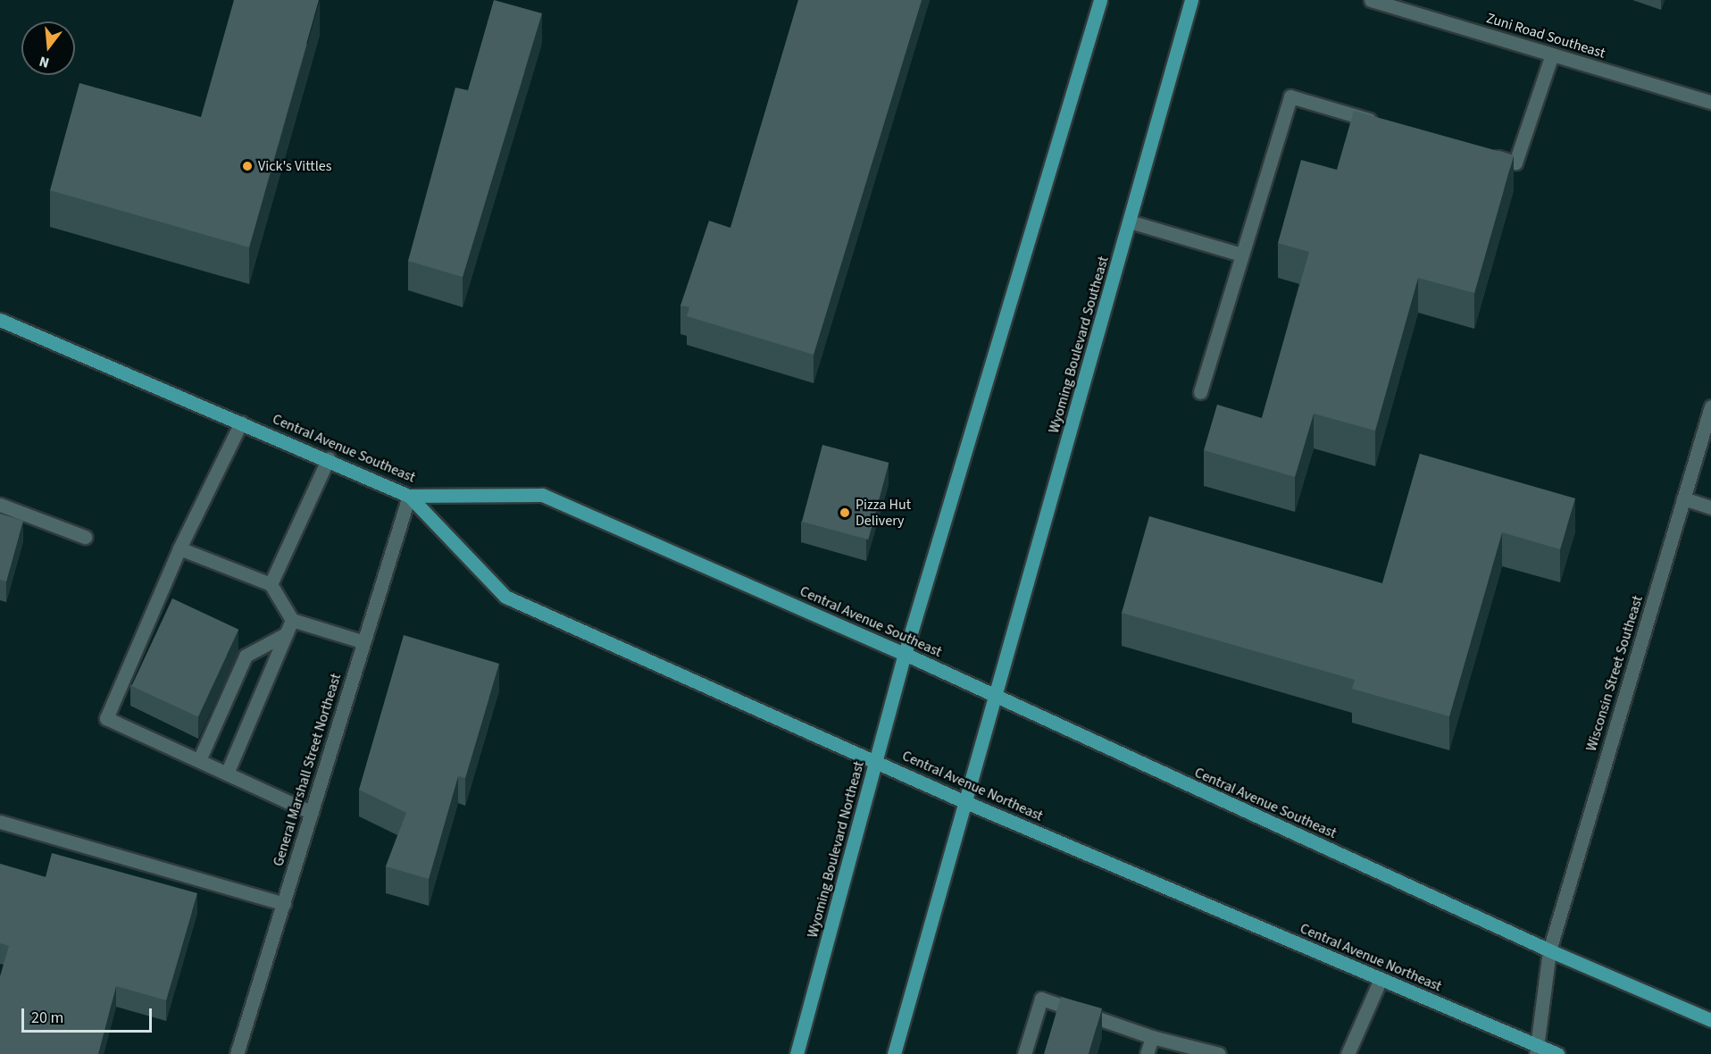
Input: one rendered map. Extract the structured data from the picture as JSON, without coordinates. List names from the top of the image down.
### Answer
{
  "streets": {
    "main road": [
      "Wyoming Boulevard Southeast",
      "Central Avenue Southeast",
      "Central Avenue Northeast",
      "Wyoming Boulevard Northeast"
    ],
    "street": ["Zuni Road Southeast", "Wisconsin Street Southeast", "General Marshall Street Northeast"]
  },
  "crossings": [
    ["Wyoming Boulevard Southeast", "Central Avenue Southeast"],
    ["Central Avenue Southeast", "Wisconsin Street Southeast"],
    ["Central Avenue Southeast", "General Marshall Street Northeast"],
    ["Central Avenue Southeast", "Central Avenue Northeast"],
    ["Central Avenue Southeast", "Wyoming Boulevard Northeast"],
    ["Wisconsin Street Southeast", "Central Avenue Northeast"],
    ["General Marshall Street Northeast", "Central Avenue Northeast"],
    ["Central Avenue Northeast", "Wyoming Boulevard Northeast"]
  ],
  "places": ["Vick's Vittles", "Pizza Hut Delivery"],
  "scale_bar": "20 m",
  "north": "bottom"
}
